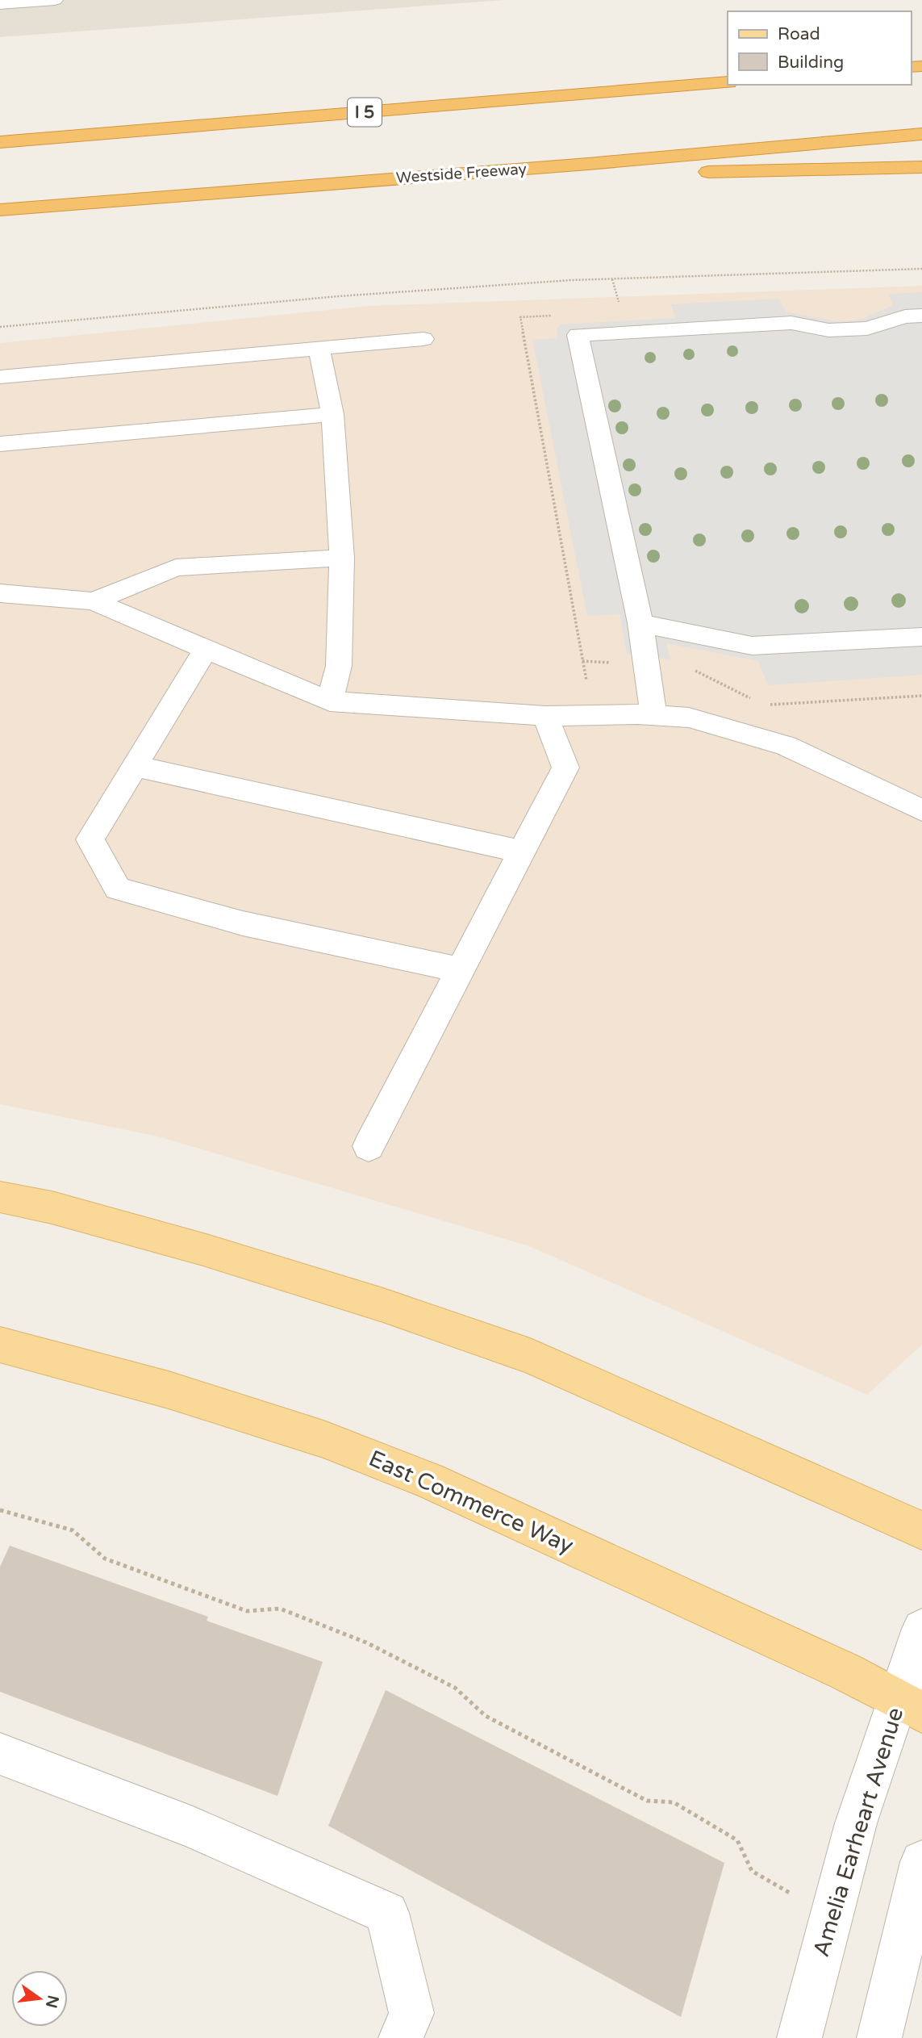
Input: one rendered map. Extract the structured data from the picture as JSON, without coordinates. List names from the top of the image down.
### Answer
{
  "streets": {
    "highway": ["I 5", "Westside Freeway"],
    "main road": ["East Commerce Way"],
    "street": ["Amelia Earheart Avenue"]
  },
  "crossings": [
    ["East Commerce Way", "Amelia Earheart Avenue"]
  ],
  "legend": ["Road", "Building"],
  "north": "right"
}
